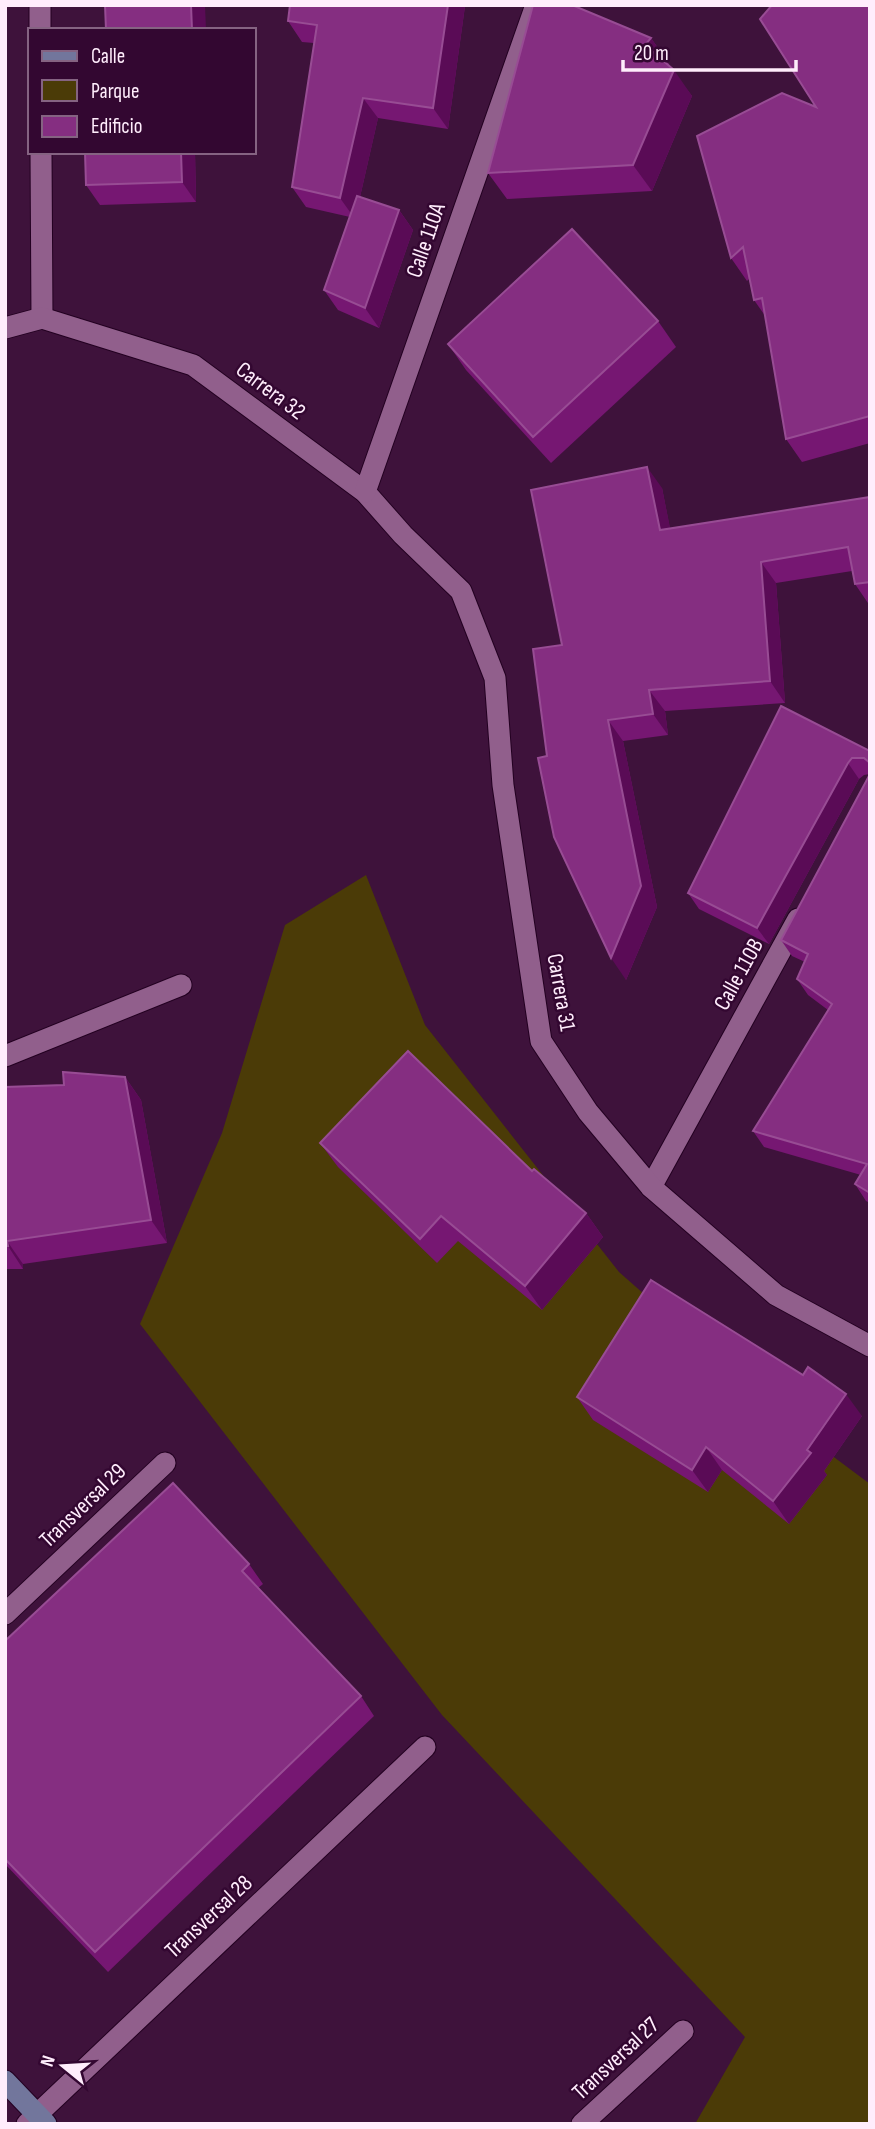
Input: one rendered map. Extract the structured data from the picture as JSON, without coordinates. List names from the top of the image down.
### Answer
{
  "streets": {
    "street": [
      "Calle 110A",
      "Carrera 32",
      "Calle 110B",
      "Carrera 31",
      "Transversal 29",
      "Transversal 28",
      "Transversal 27"
    ]
  },
  "crossings": [
    ["Calle 110A", "Carrera 32"],
    ["Carrera 32", "Carrera 31"],
    ["Calle 110B", "Carrera 31"]
  ],
  "legend": ["Calle", "Parque", "Edificio"],
  "scale_bar": "20 m",
  "north": "left"
}
